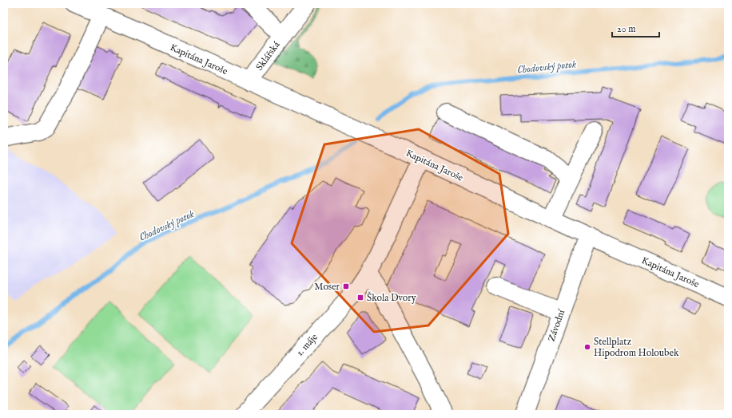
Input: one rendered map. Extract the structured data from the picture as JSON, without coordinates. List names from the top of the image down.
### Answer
{
  "streets": {
    "street": [
      "Sklářská",
      "Kapitána Jaroše",
      "Závodní",
      "1. máje"
    ]
  },
  "crossings": [
    ["Sklářská", "Kapitána Jaroše"],
    ["Kapitána Jaroše", "Závodní"],
    ["Kapitána Jaroše", "1. máje"]
  ],
  "water": ["Chodovský potok"],
  "places": {
    "transit": ["Moser", "Škola Dvory"],
    "other": ["Stellplatz Hipodrom Holoubek"]
  },
  "scale_bar": "20 m"
}
